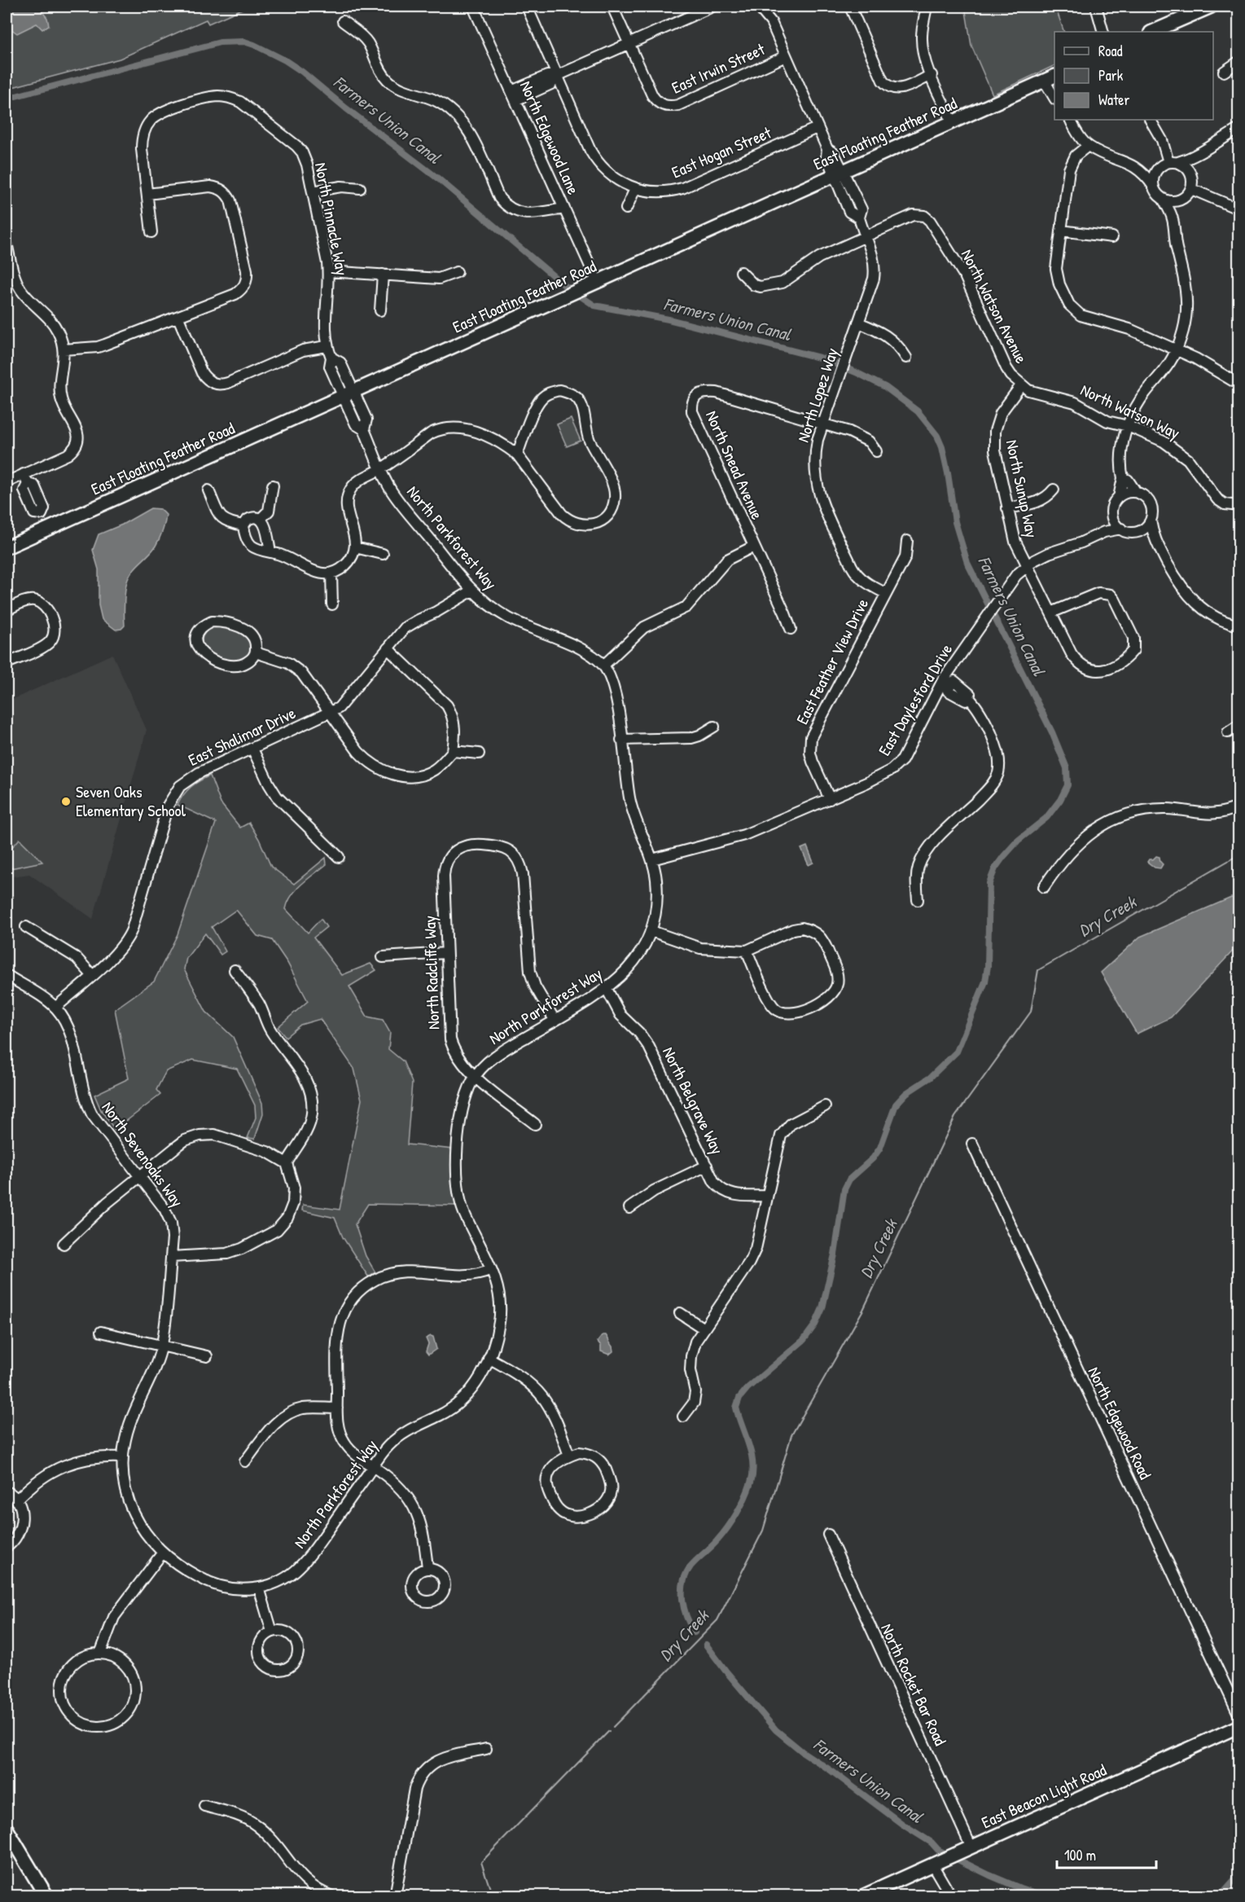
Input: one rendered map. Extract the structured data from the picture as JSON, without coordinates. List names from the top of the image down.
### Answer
{
  "streets": {
    "main road": ["East Floating Feather Road", "East Beacon Light Road"],
    "street": [
      "East Irwin Street",
      "North Edgewood Lane",
      "East Hogan Street",
      "North Pinnacle Way",
      "North Watson Avenue",
      "North Lopez Way",
      "North Watson Way",
      "North Snead Avenue",
      "North Sunup Way",
      "North Parkforest Way",
      "East Feather View Drive",
      "East Daylesford Drive",
      "East Shalimar Drive",
      "North Radcliffe Way",
      "North Belgrave Way",
      "North Sevenoaks Way",
      "North Edgewood Road",
      "North Rocket Bar Road"
    ]
  },
  "crossings": [
    ["East Irwin Street", "North Lopez Way"],
    ["East Floating Feather Road", "North Edgewood Lane"],
    ["East Floating Feather Road", "North Pinnacle Way"],
    ["East Floating Feather Road", "North Lopez Way"],
    ["East Floating Feather Road", "North Parkforest Way"],
    ["East Hogan Street", "North Lopez Way"],
    ["North Pinnacle Way", "North Parkforest Way"],
    ["North Watson Avenue", "North Lopez Way"],
    ["North Watson Avenue", "North Watson Way"],
    ["North Watson Avenue", "North Sunup Way"],
    ["North Lopez Way", "North Snead Avenue"],
    ["North Lopez Way", "East Feather View Drive"],
    ["North Watson Way", "North Sunup Way"],
    ["North Sunup Way", "East Daylesford Drive"],
    ["North Parkforest Way", "East Daylesford Drive"],
    ["North Parkforest Way", "East Shalimar Drive"],
    ["North Parkforest Way", "North Radcliffe Way"],
    ["North Parkforest Way", "North Belgrave Way"],
    ["North Parkforest Way", "North Sevenoaks Way"],
    ["East Feather View Drive", "East Daylesford Drive"],
    ["East Shalimar Drive", "North Sevenoaks Way"],
    ["North Rocket Bar Road", "East Beacon Light Road"]
  ],
  "water": ["Farmers Union Canal", "Dry Creek"],
  "places": ["Seven Oaks Elementary School"],
  "legend": ["Road", "Park", "Water"],
  "scale_bar": "100 m"
}
